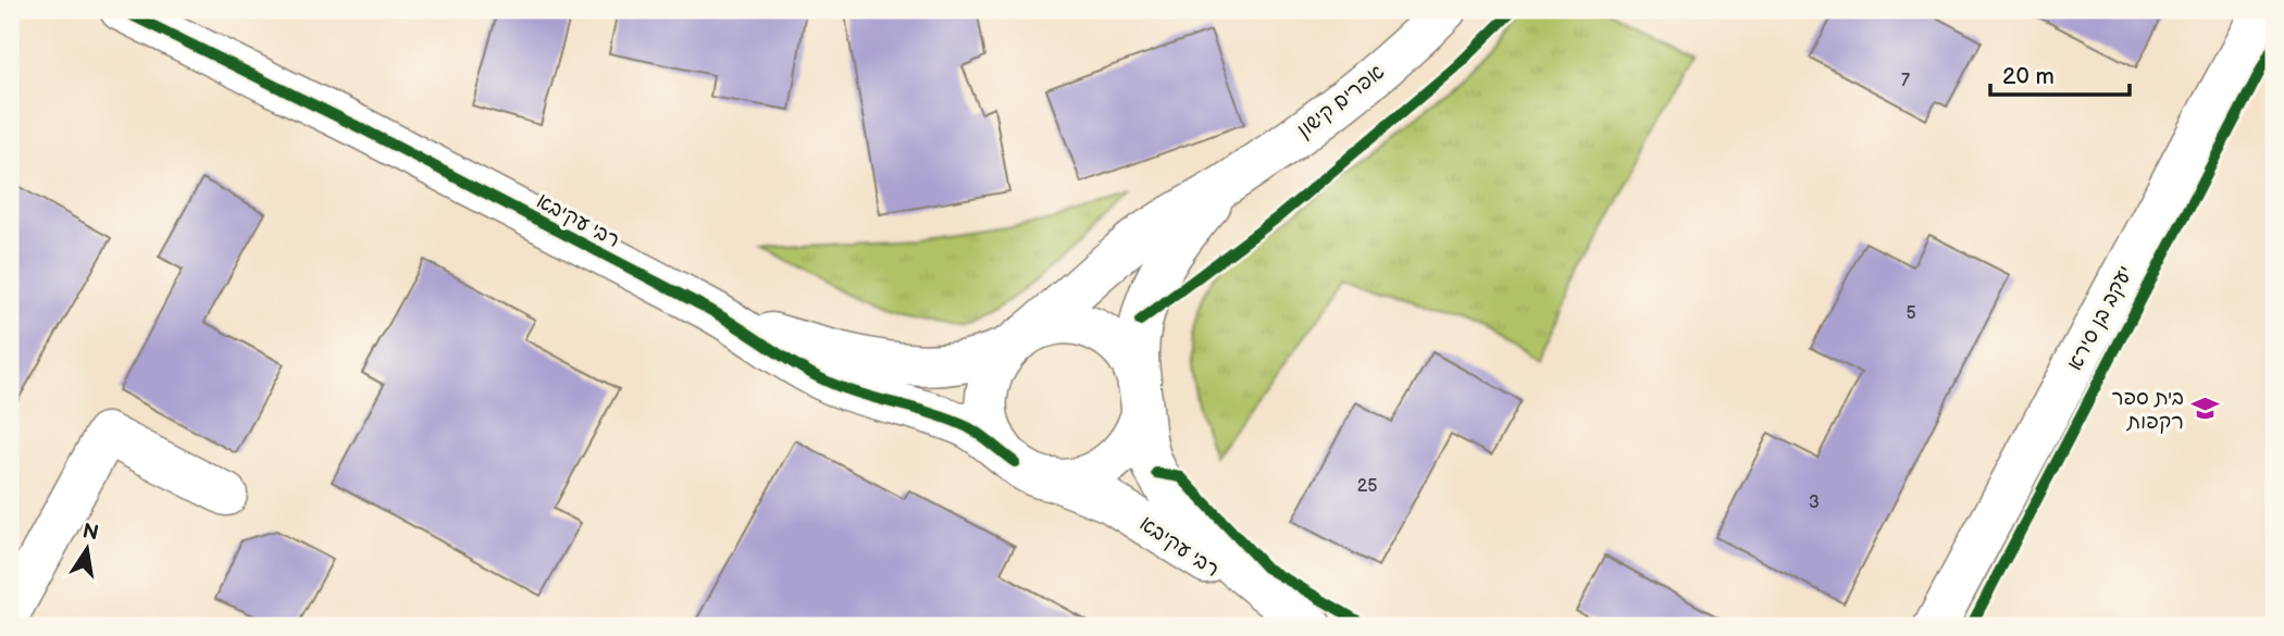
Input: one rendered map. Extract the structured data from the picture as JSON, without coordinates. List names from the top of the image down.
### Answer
{
  "streets": {
    "street": ["אפרים קישון", "רבי עקיבא", "יעקב בן סירא"]
  },
  "crossings": [
    ["אפרים קישון", "רבי עקיבא"]
  ],
  "places": {
    "school or university": ["בית ספר רקפות"]
  },
  "house_numbers": [
    "7",
    "5",
    "25",
    "3"
  ],
  "scale_bar": "20 m",
  "north": "top"
}
